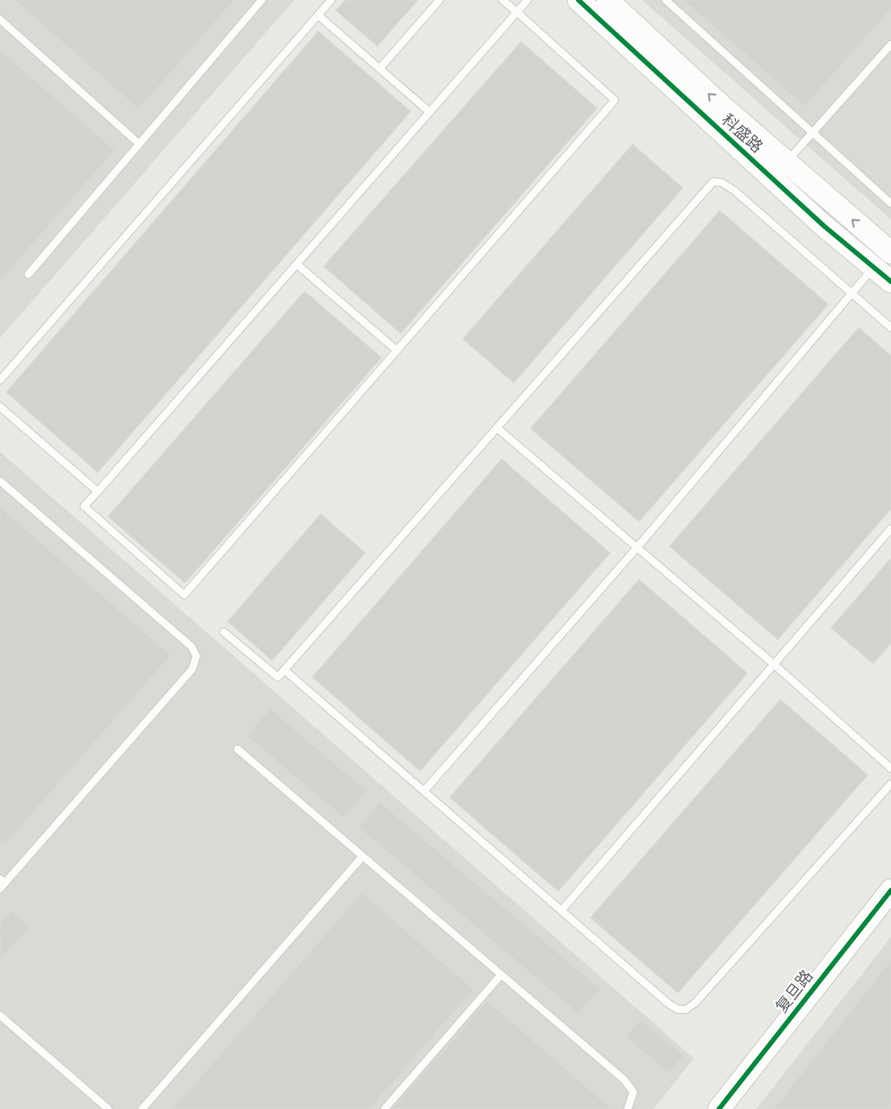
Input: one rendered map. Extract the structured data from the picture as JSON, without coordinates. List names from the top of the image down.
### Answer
{
  "streets": {
    "street": ["科盛路", "复旦路"]
  }
}
